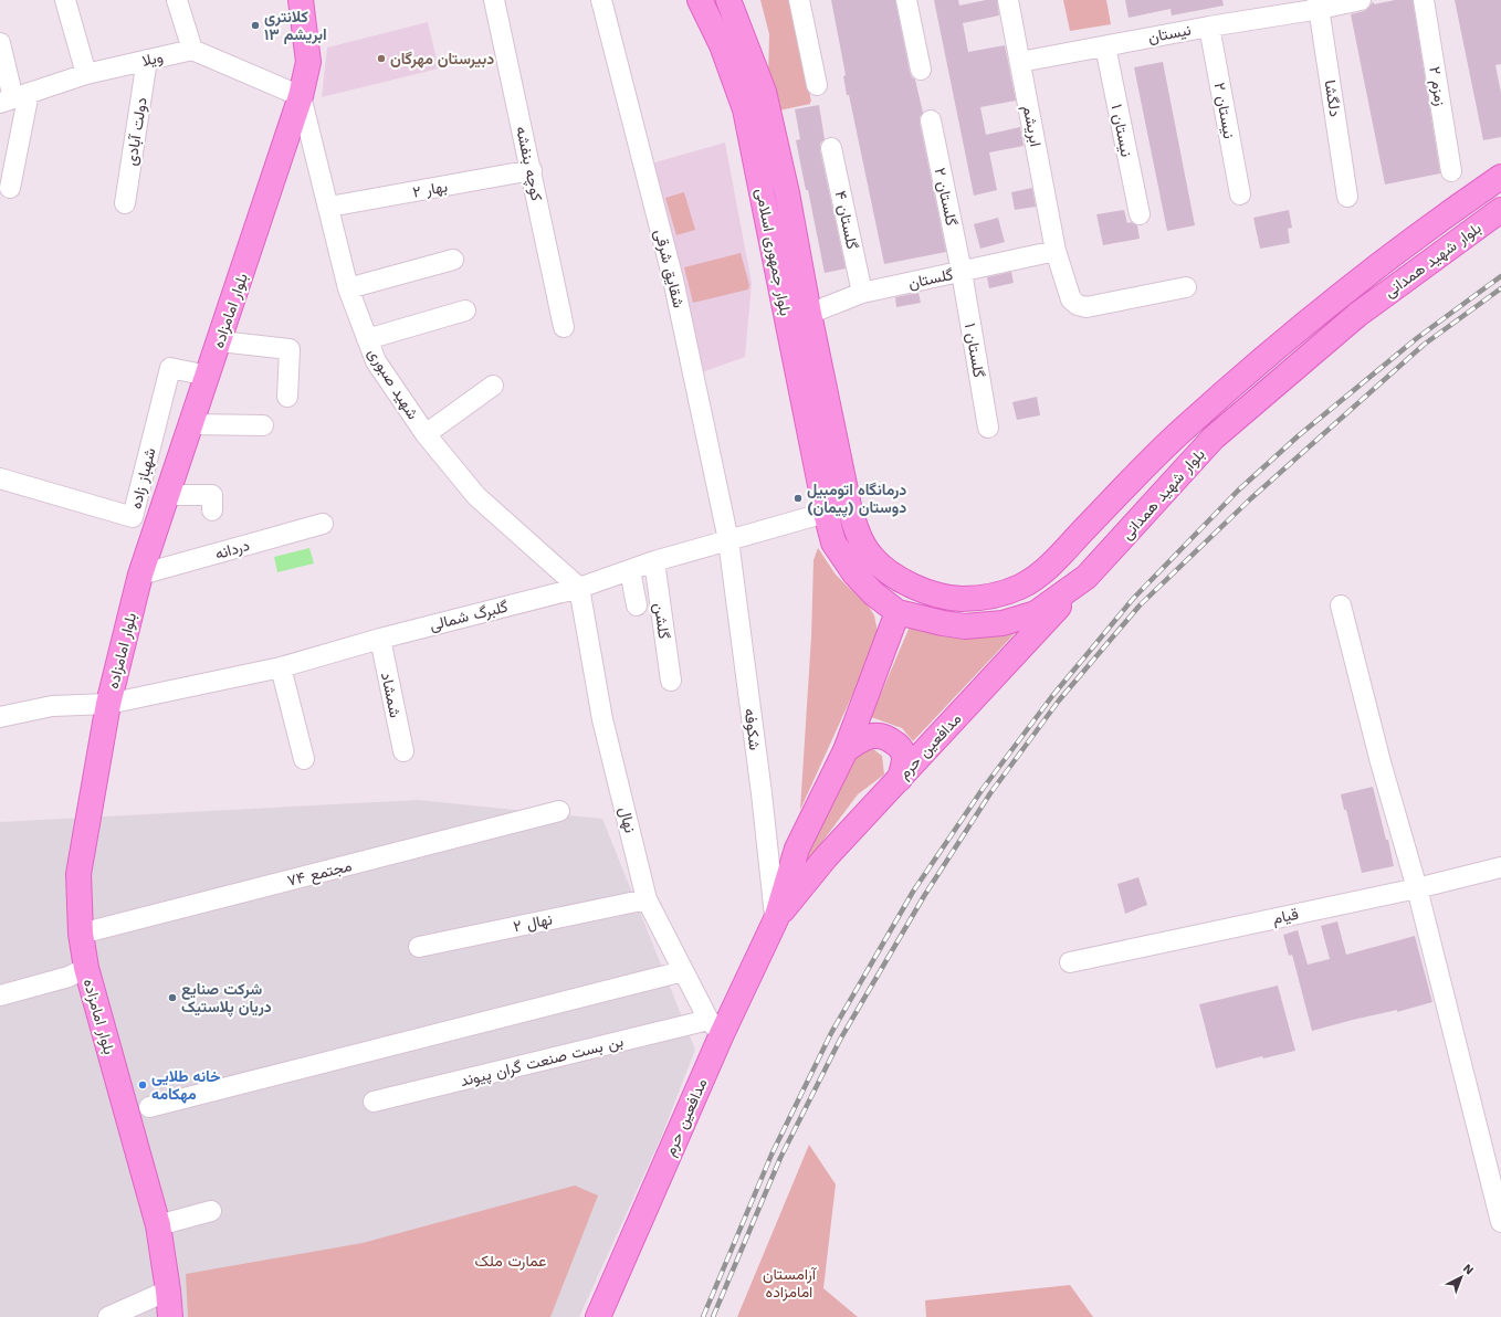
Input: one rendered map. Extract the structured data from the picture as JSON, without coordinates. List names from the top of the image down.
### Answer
{
  "streets": {
    "main road": [
      "بلوار جمهوری اسلامی",
      "بلوار شهید همدانی",
      "بلوار امامزاده",
      "مدافعین حرم"
    ],
    "street": [
      "نیستان",
      "ویلا",
      "زمزم ۲",
      "دلگشا",
      "نیستان ۲",
      "ابریشم",
      "نیستان ۱",
      "دولت آبادی",
      "کوچه بنفشه",
      "بهار ۲",
      "گلستان ۲",
      "گلستان ۴",
      "شقایق شرقی",
      "گلستان",
      "گلستان ۱",
      "شهید صبوری",
      "شهباز زاده",
      "دردانه",
      "گلبرگ شمالی",
      "گلشن",
      "شمشاد",
      "شکوفه",
      "نهال",
      "مجتمع ۷۴",
      "قیام",
      "نهال ۲",
      "بن بست صنعت گران پیوند"
    ]
  },
  "crossings": [
    ["نیستان", "دلگشا"],
    ["نیستان", "نیستان ۲"],
    ["نیستان", "ابریشم"],
    ["نیستان", "نیستان ۱"],
    ["ویلا", "دولت آبادی"],
    ["ابریشم", "گلستان"],
    ["کوچه بنفشه", "بهار ۲"],
    ["بهار ۲", "شهید صبوری"],
    ["گلستان ۲", "گلستان"],
    ["گلستان ۲", "گلستان ۱"],
    ["گلستان ۴", "گلستان"],
    ["بلوار جمهوری اسلامی", "بلوار شهید همدانی"],
    ["بلوار جمهوری اسلامی", "گلستان"],
    ["بلوار جمهوری اسلامی", "گلبرگ شمالی"],
    ["بلوار شهید همدانی", "گلبرگ شمالی"],
    ["بلوار شهید همدانی", "مدافعین حرم"],
    ["شقایق شرقی", "گلبرگ شمالی"],
    ["شقایق شرقی", "شکوفه"],
    ["گلستان", "گلستان ۱"],
    ["بلوار امامزاده", "شهید صبوری"],
    ["بلوار امامزاده", "شهباز زاده"],
    ["بلوار امامزاده", "دردانه"],
    ["بلوار امامزاده", "گلبرگ شمالی"],
    ["بلوار امامزاده", "مجتمع ۷۴"],
    ["شهید صبوری", "گلبرگ شمالی"],
    ["شهید صبوری", "نهال"],
    ["گلبرگ شمالی", "گلشن"],
    ["گلبرگ شمالی", "شمشاد"],
    ["گلبرگ شمالی", "شکوفه"],
    ["گلبرگ شمالی", "نهال"],
    ["شکوفه", "مدافعین حرم"],
    ["مدافعین حرم", "نهال"],
    ["مدافعین حرم", "بن بست صنعت گران پیوند"],
    ["نهال", "نهال ۲"],
    ["نهال", "بن بست صنعت گران پیوند"]
  ],
  "parks": ["عمارت ملک", "آرامستان امامزاده"],
  "places": [
    "کلانتری ۱۳ ابریشم",
    "دبیرستان مهرگان",
    "درمانگاه اتومبیل دوستان (پیمان)",
    "شرکت صنایع دریان پلاستیک",
    "خانه طلایی مهکامه"
  ],
  "north": "top right"
}
